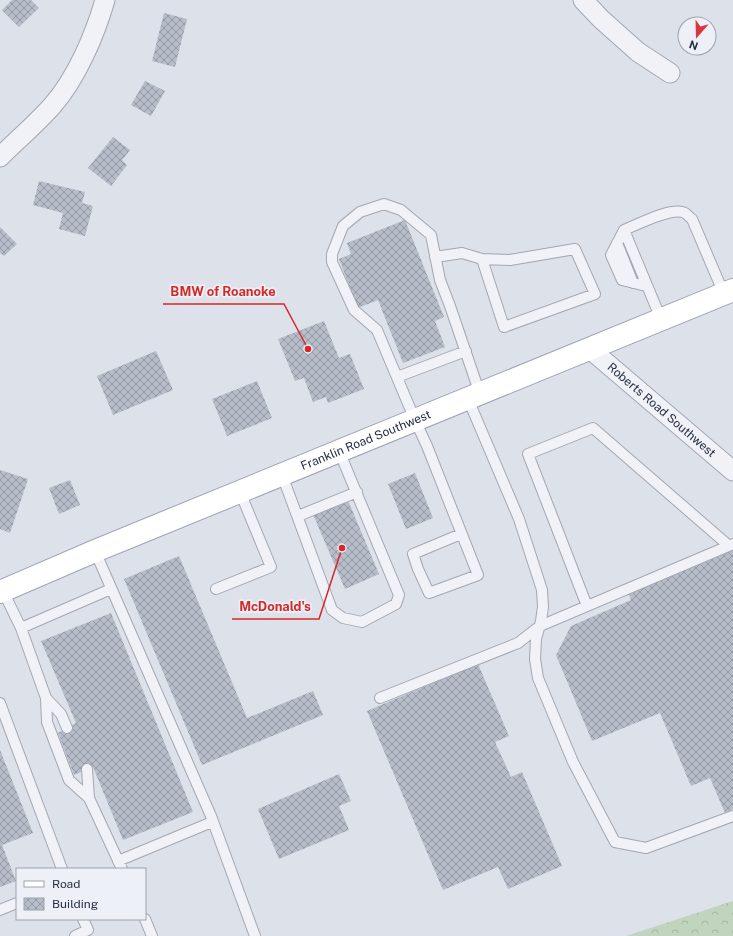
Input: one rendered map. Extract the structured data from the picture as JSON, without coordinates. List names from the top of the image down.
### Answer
{
  "streets": {
    "main road": ["Franklin Road Southwest"],
    "street": ["Roberts Road Southwest"]
  },
  "crossings": [
    ["Roberts Road Southwest", "Franklin Road Southwest"]
  ],
  "places": ["BMW of Roanoke", "McDonald's"],
  "legend": ["Road", "Building"],
  "north": "bottom"
}
